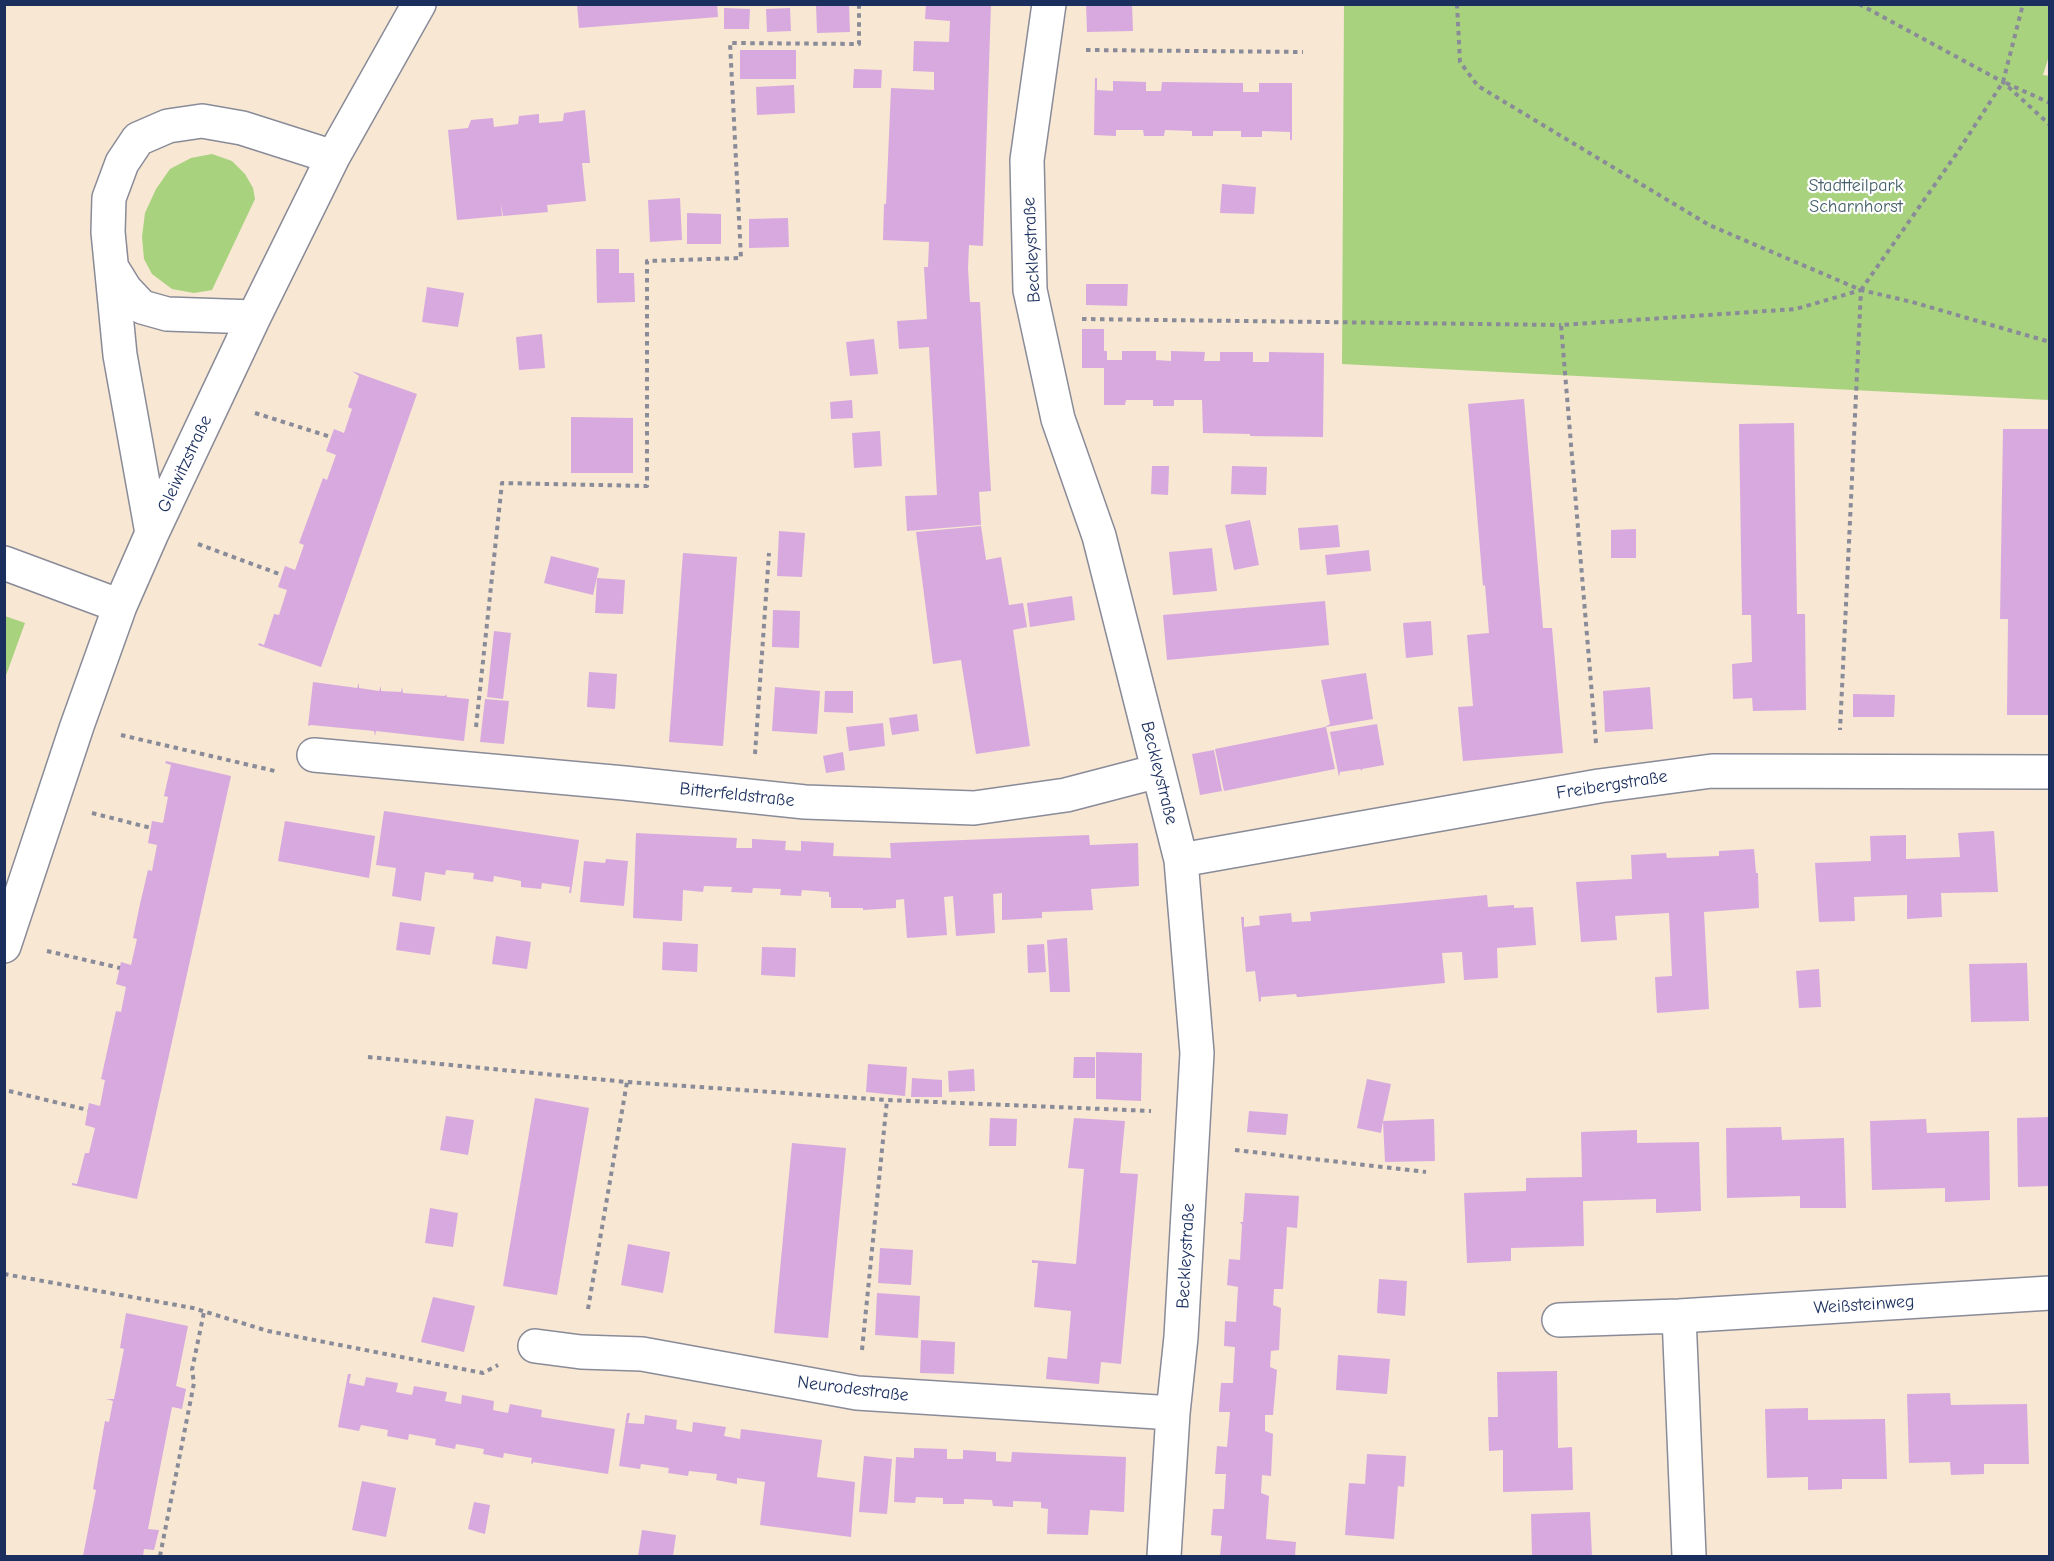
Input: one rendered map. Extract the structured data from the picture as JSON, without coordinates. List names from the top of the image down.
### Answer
{
  "streets": {
    "street": [
      "Beckleystraße",
      "Gleiwitzstraße",
      "Freibergstraße",
      "Bitterfeldstraße",
      "Weißsteinweg",
      "Neurodestraße"
    ]
  },
  "crossings": [
    ["Beckleystraße", "Freibergstraße"],
    ["Beckleystraße", "Bitterfeldstraße"],
    ["Beckleystraße", "Neurodestraße"]
  ],
  "parks": ["Stadtteilpark Scharnhorst"]
}
